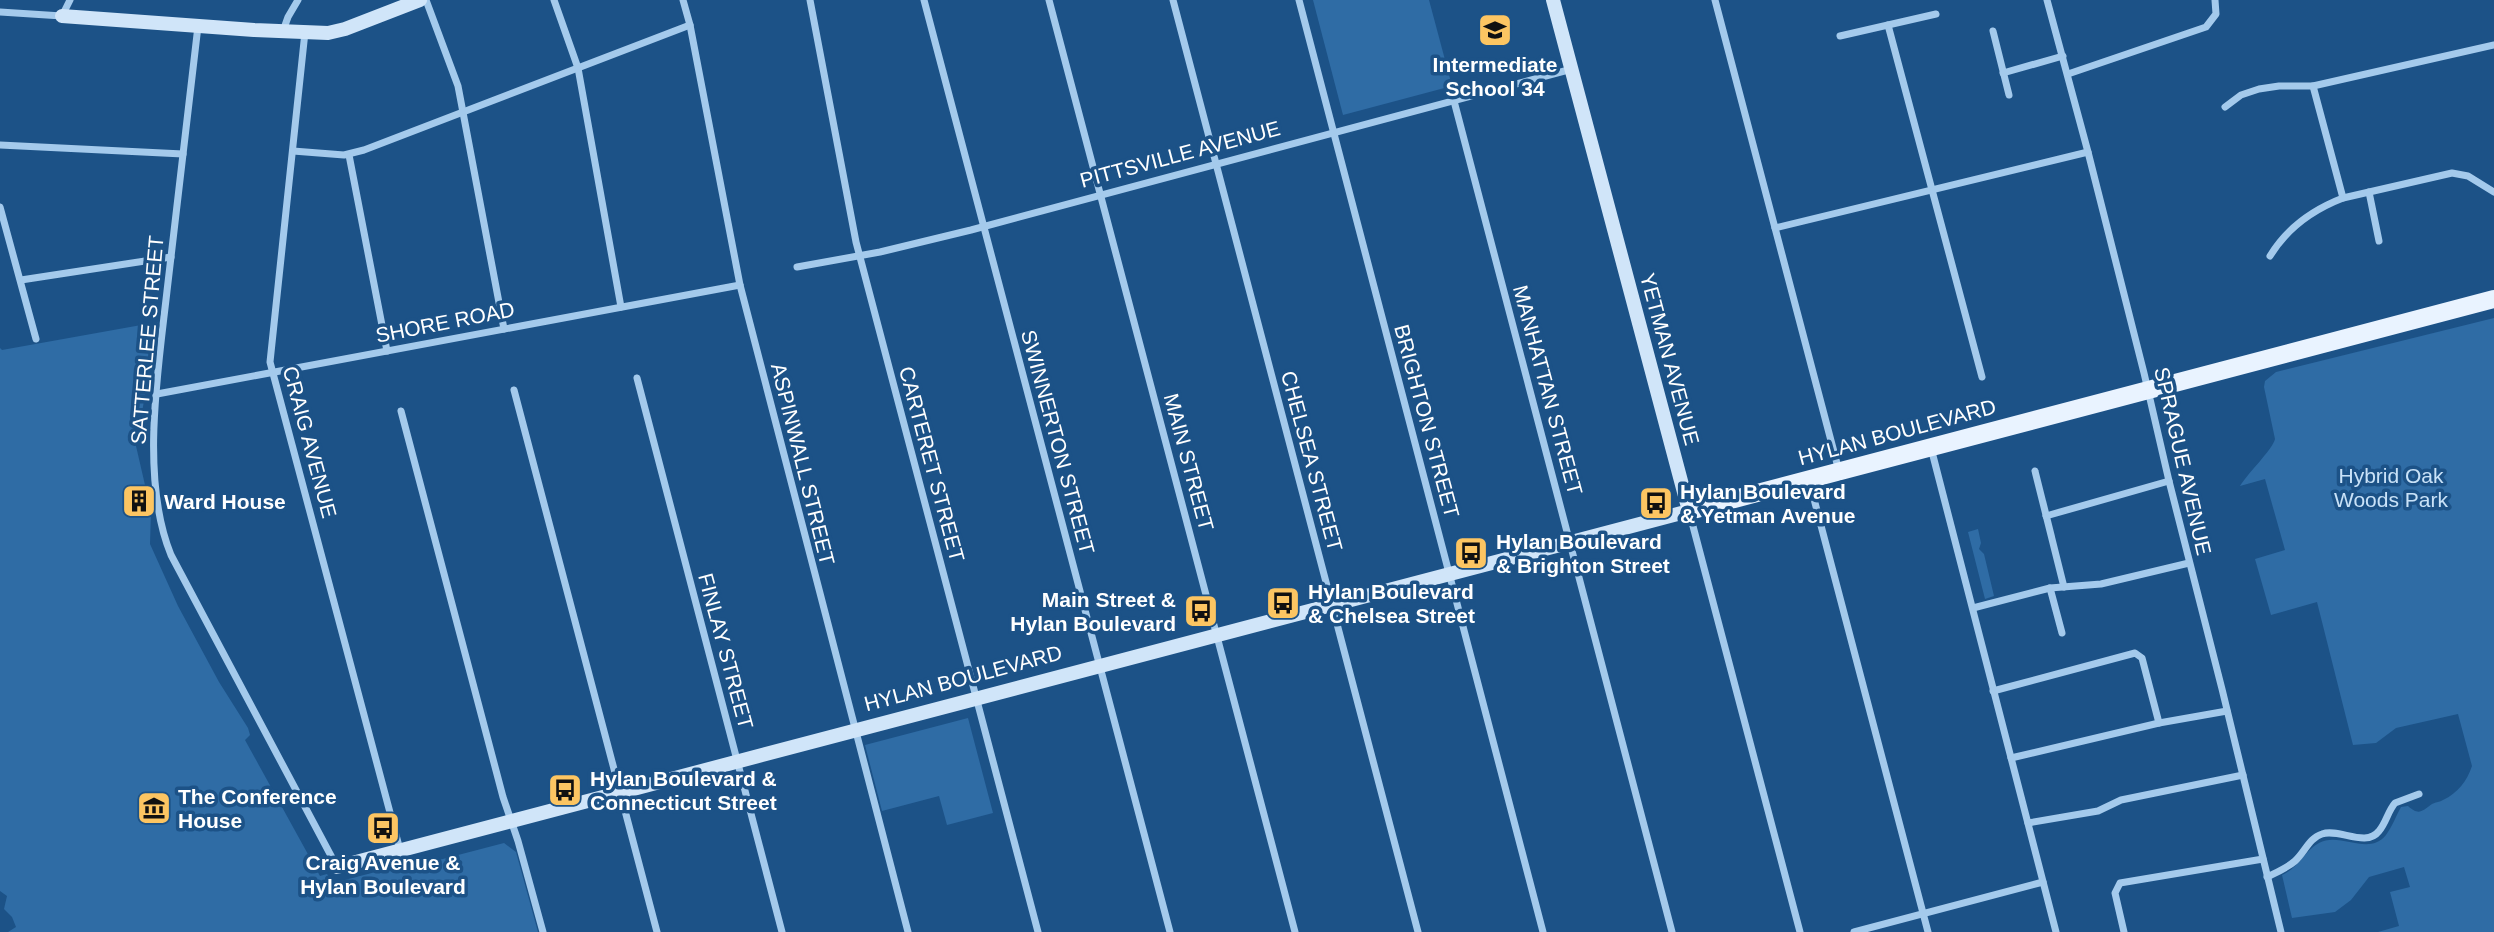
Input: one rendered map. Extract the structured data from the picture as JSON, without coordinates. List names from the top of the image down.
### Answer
{
  "streets": {
    "main road": ["HYLAN BOULEVARD"],
    "street": [
      "PITTSVILLE AVENUE",
      "SHORE ROAD",
      "SATTERLEE STREET",
      "YETMAN AVENUE",
      "MANHATTAN STREET",
      "BRIGHTON STREET",
      "CRAIG AVENUE",
      "SWINNERTON STREET",
      "CHELSEA STREET",
      "SPRAGUE AVENUE",
      "MAIN STREET",
      "ASPINWALL STREET",
      "CARTERET STREET",
      "FINLAY STREET"
    ]
  },
  "crossings": [
    ["PITTSVILLE AVENUE", "YETMAN AVENUE"],
    ["PITTSVILLE AVENUE", "MANHATTAN STREET"],
    ["PITTSVILLE AVENUE", "BRIGHTON STREET"],
    ["PITTSVILLE AVENUE", "SWINNERTON STREET"],
    ["PITTSVILLE AVENUE", "CHELSEA STREET"],
    ["PITTSVILLE AVENUE", "MAIN STREET"],
    ["PITTSVILLE AVENUE", "CARTERET STREET"],
    ["SHORE ROAD", "SATTERLEE STREET"],
    ["SHORE ROAD", "CRAIG AVENUE"],
    ["SHORE ROAD", "ASPINWALL STREET"],
    ["SATTERLEE STREET", "HYLAN BOULEVARD"],
    ["YETMAN AVENUE", "HYLAN BOULEVARD"],
    ["MANHATTAN STREET", "HYLAN BOULEVARD"],
    ["BRIGHTON STREET", "HYLAN BOULEVARD"],
    ["HYLAN BOULEVARD", "CRAIG AVENUE"],
    ["HYLAN BOULEVARD", "SWINNERTON STREET"],
    ["HYLAN BOULEVARD", "CHELSEA STREET"],
    ["HYLAN BOULEVARD", "SPRAGUE AVENUE"],
    ["HYLAN BOULEVARD", "MAIN STREET"],
    ["HYLAN BOULEVARD", "ASPINWALL STREET"],
    ["HYLAN BOULEVARD", "CARTERET STREET"],
    ["HYLAN BOULEVARD", "FINLAY STREET"]
  ],
  "parks": ["Hybrid Oak Woods Park"],
  "places": {
    "school or university": ["Intermediate School 34"],
    "building": ["Ward House"],
    "bus stop": [
      "Hylan Boulevard & Yetman Avenue",
      "Hylan Boulevard & Brighton Street",
      "Hylan Boulevard & Chelsea Street",
      "Main Street & Hylan Boulevard",
      "Hylan Boulevard & Connecticut Street",
      "Craig Avenue & Hylan Boulevard"
    ],
    "museum": ["The Conference House"]
  }
}
